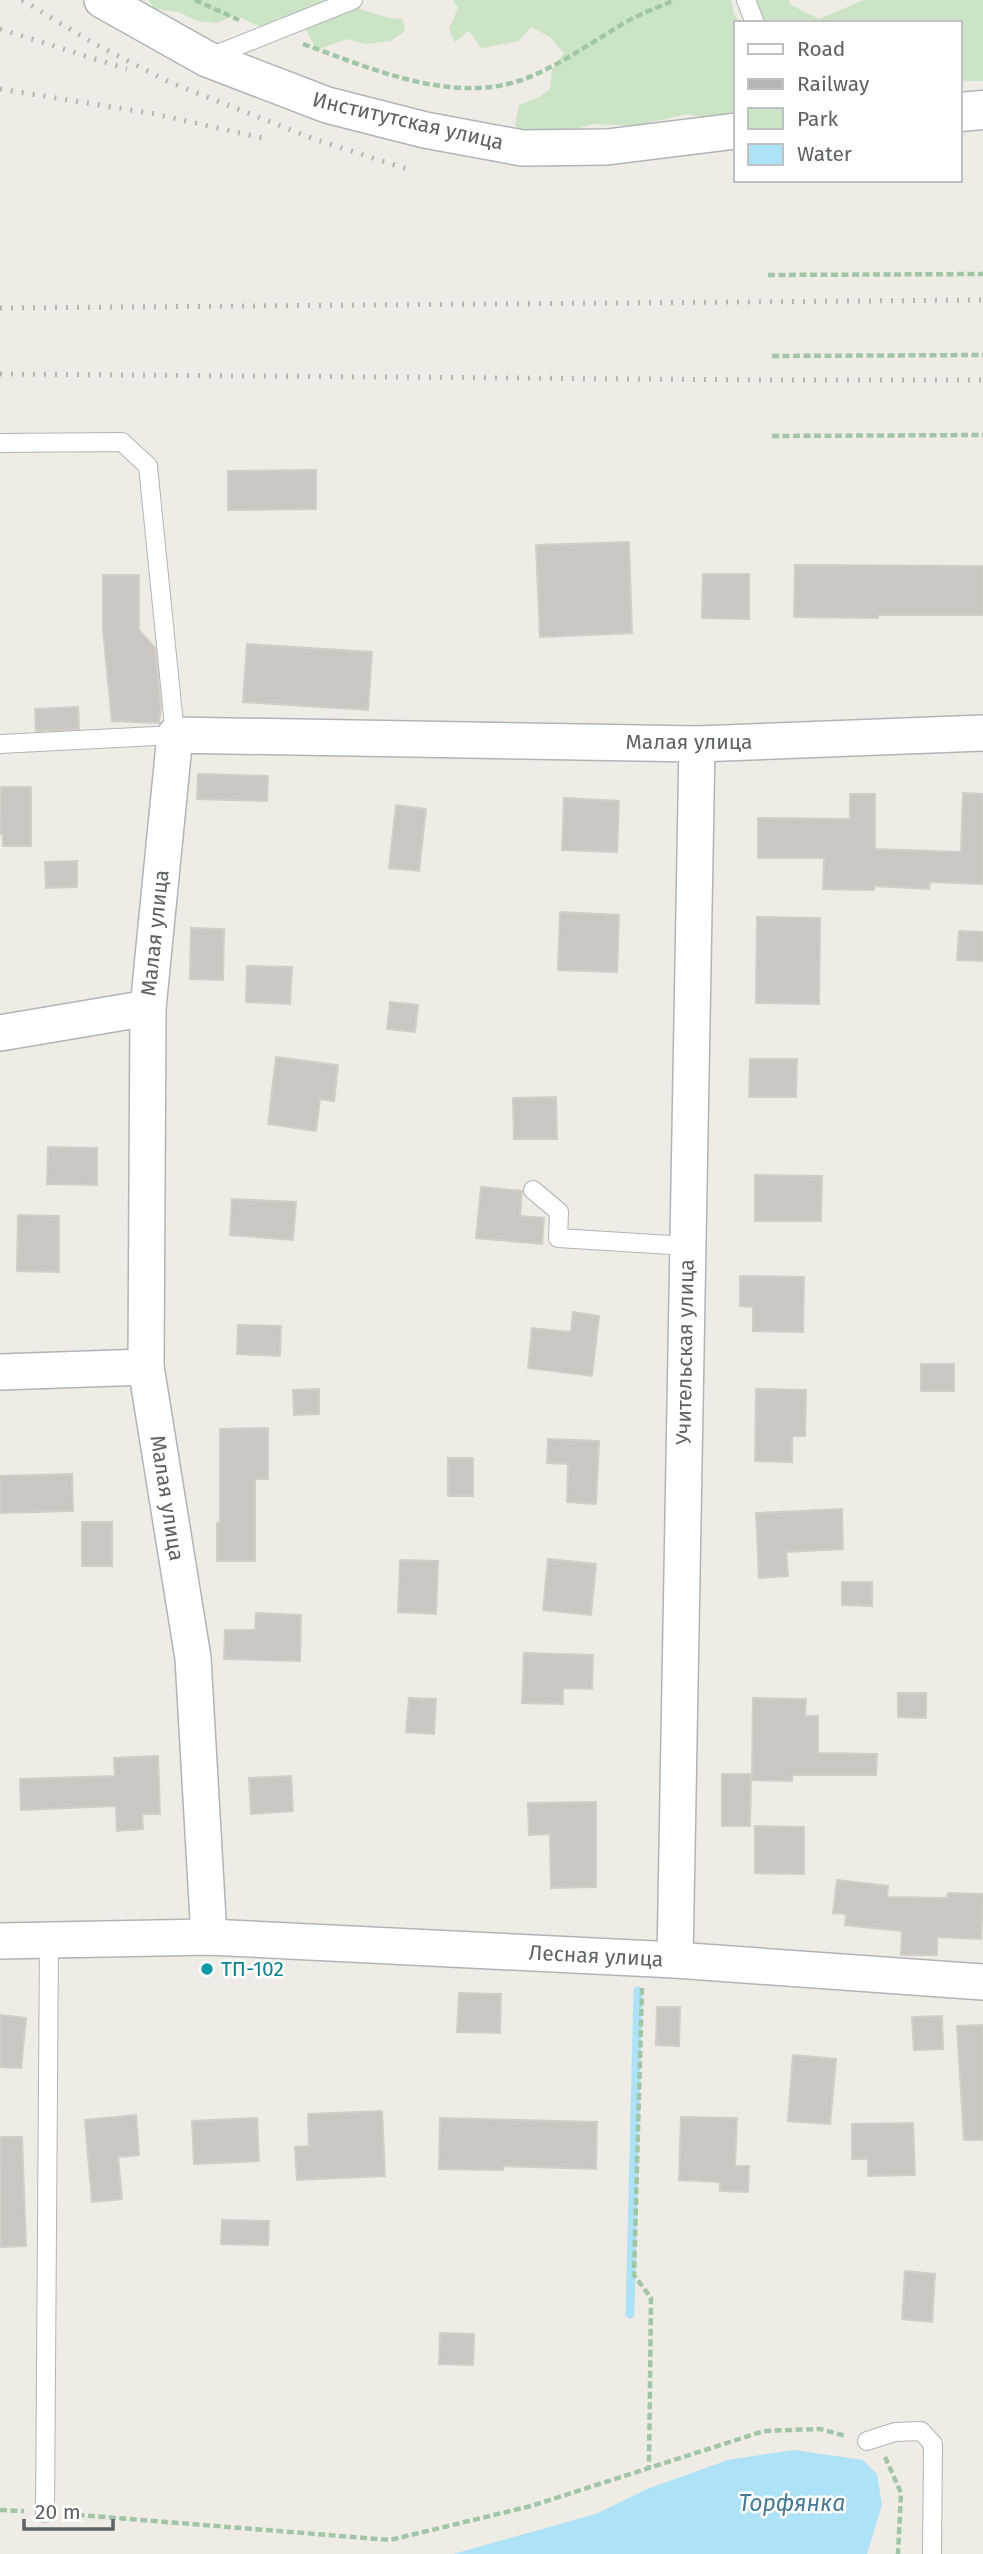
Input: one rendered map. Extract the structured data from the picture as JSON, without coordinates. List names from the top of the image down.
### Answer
{
  "streets": {
    "street": [
      "Институтская улица",
      "Малая улица",
      "Учительская улица",
      "Лесная улица"
    ]
  },
  "crossings": [
    ["Малая улица", "Учительская улица"],
    ["Малая улица", "Лесная улица"],
    ["Учительская улица", "Лесная улица"]
  ],
  "water": ["Торфянка"],
  "places": ["ТП-102"],
  "legend": [
    "Road",
    "Railway",
    "Park",
    "Water"
  ],
  "scale_bar": "20 m"
}
